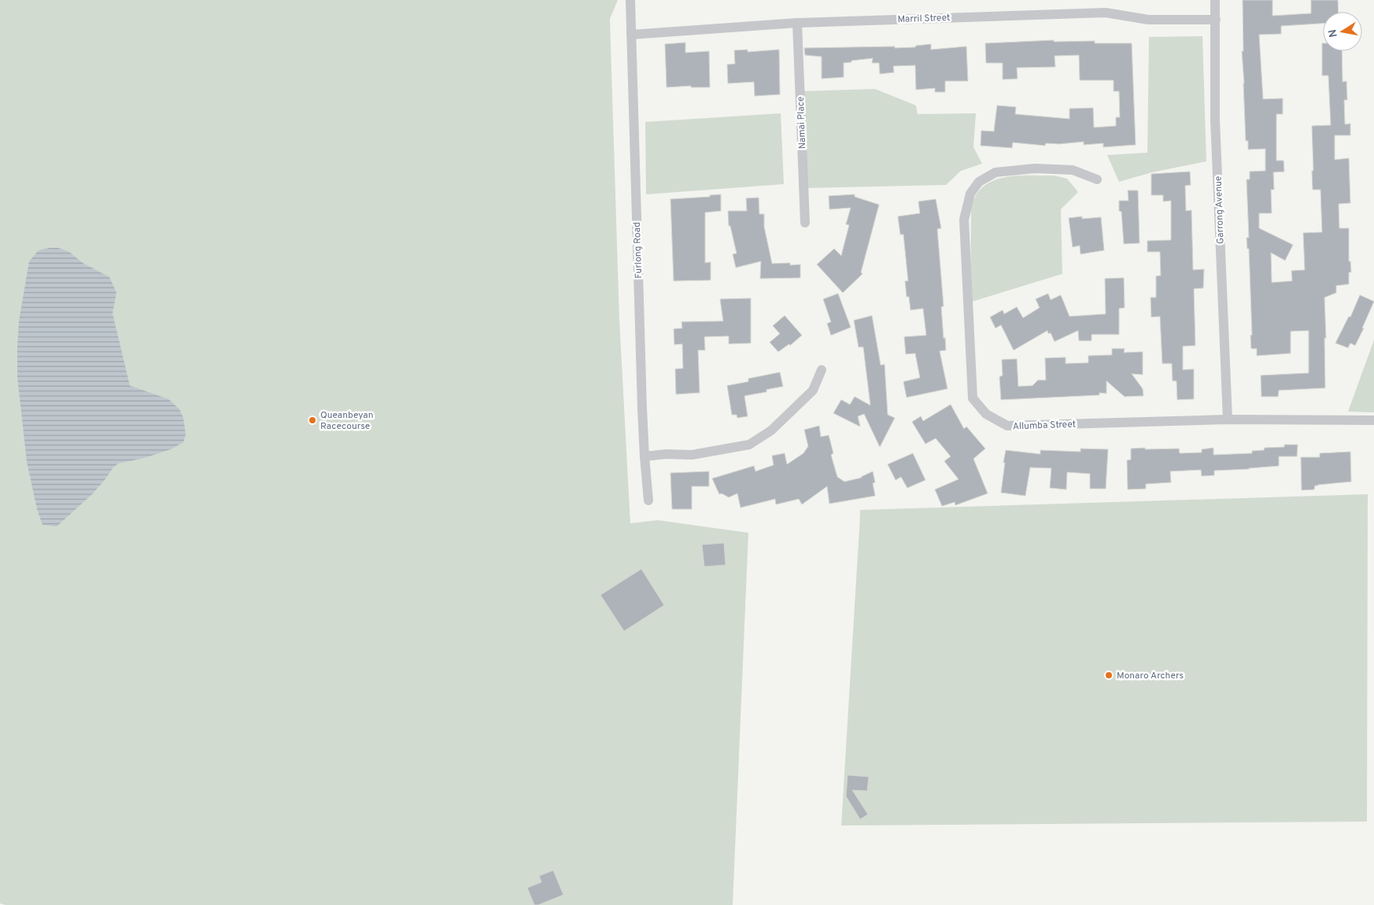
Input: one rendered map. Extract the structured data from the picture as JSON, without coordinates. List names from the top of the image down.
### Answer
{
  "streets": {
    "street": [
      "Marril Street",
      "Namai Place",
      "Garrong Avenue",
      "Furlong Road",
      "Allumba Street"
    ]
  },
  "crossings": [
    ["Marril Street", "Namai Place"],
    ["Marril Street", "Garrong Avenue"],
    ["Marril Street", "Furlong Road"],
    ["Garrong Avenue", "Allumba Street"]
  ],
  "places": ["Queanbeyan Racecourse", "Monaro Archers"],
  "north": "left"
}
